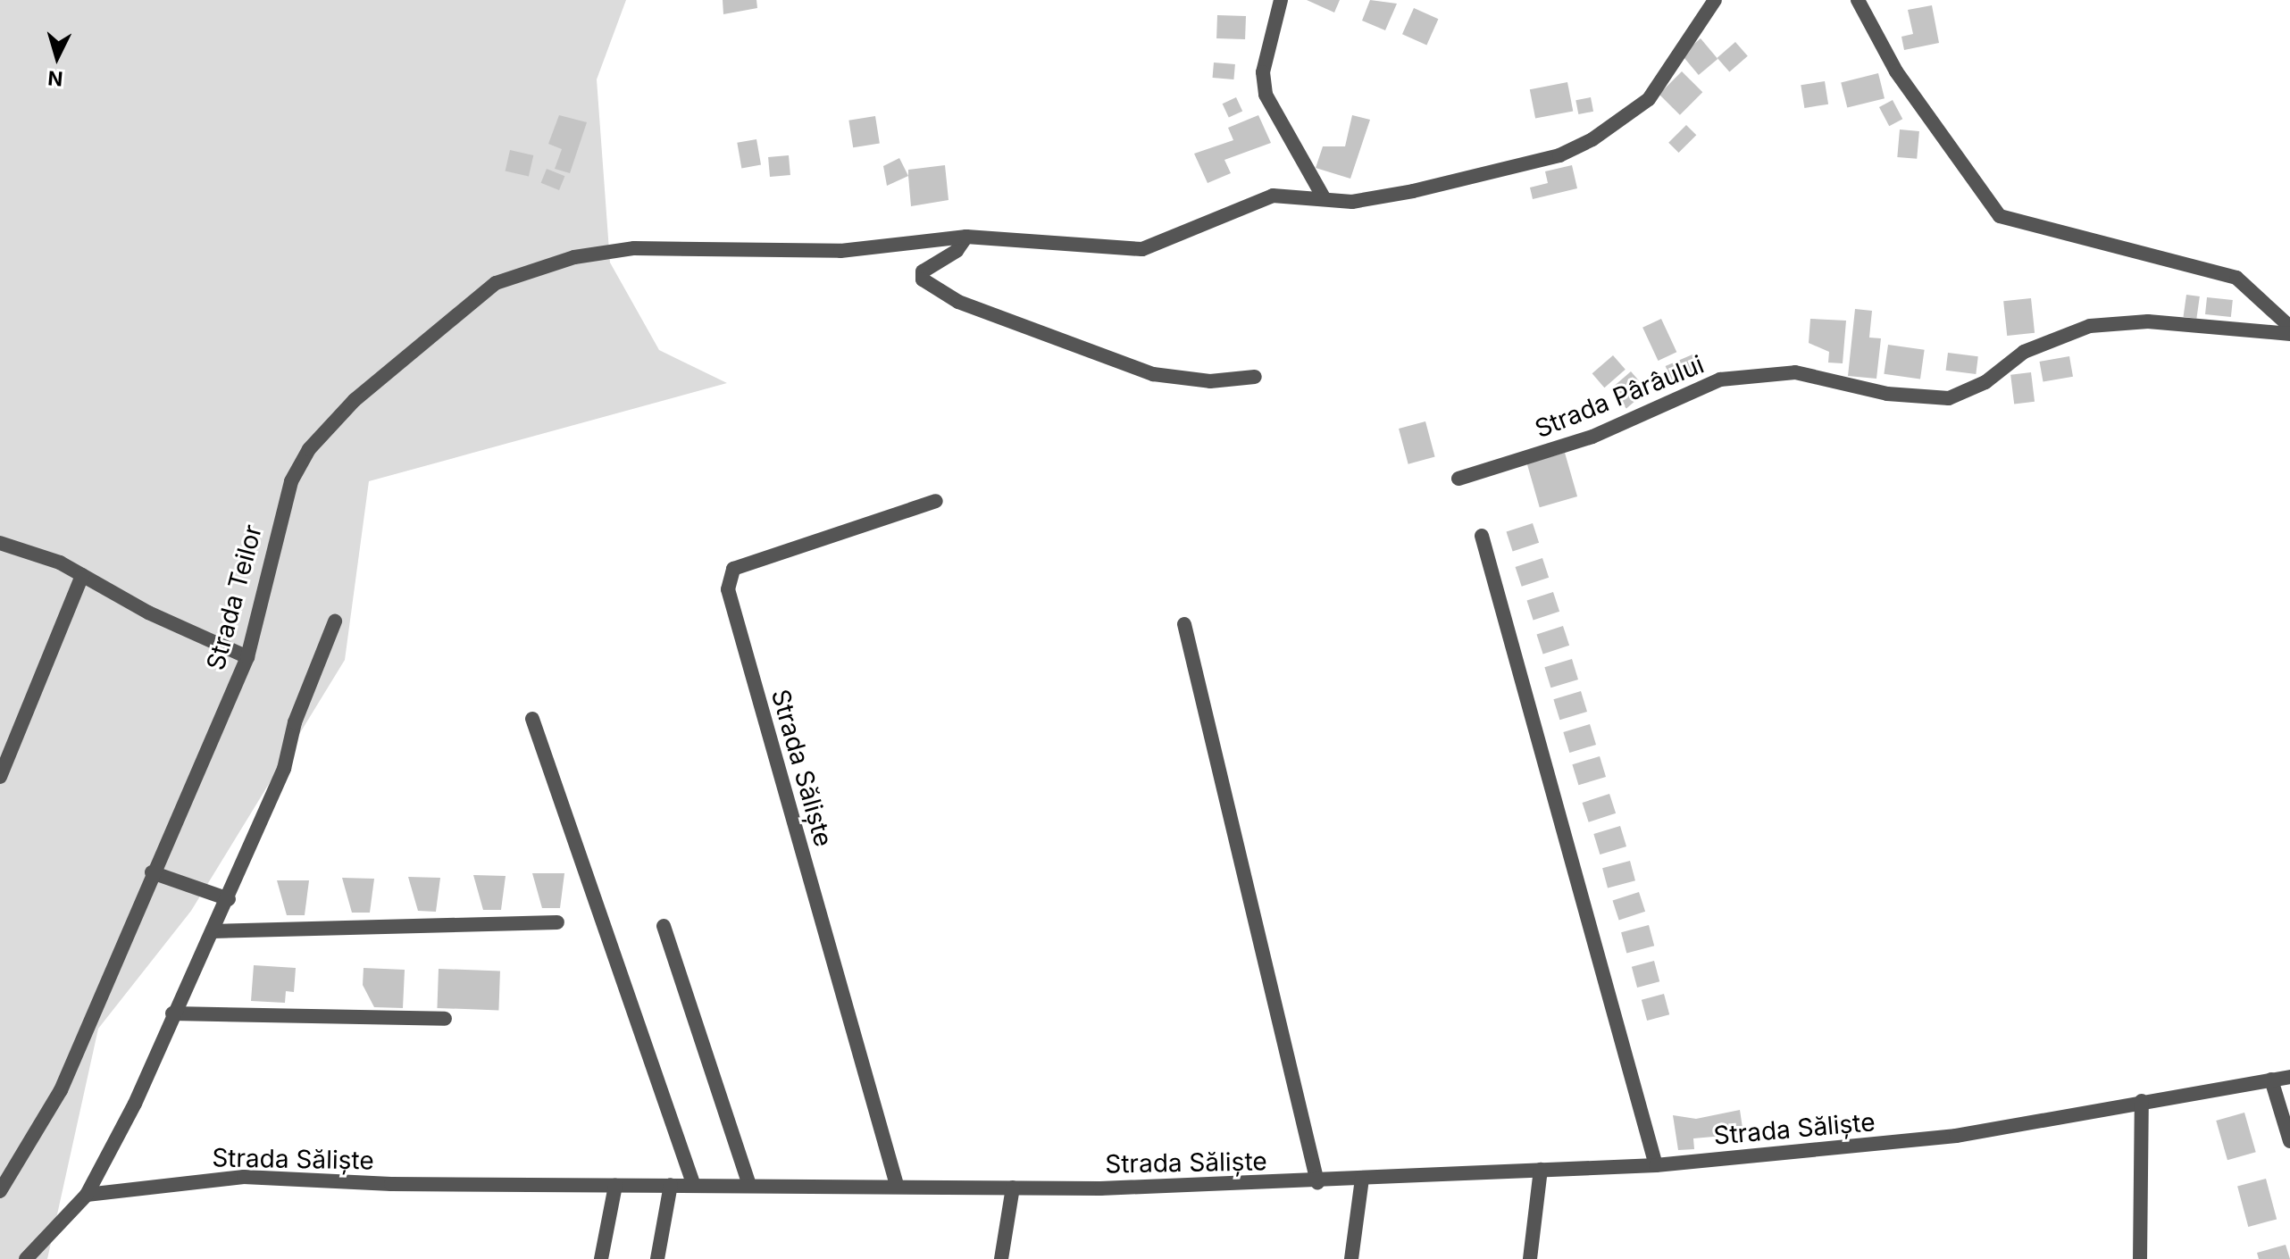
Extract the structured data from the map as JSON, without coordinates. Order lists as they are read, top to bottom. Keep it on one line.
{"streets":{"street":["Strada Pârâului","Strada Teilor","Strada Săliște"]},"north":"bottom"}
